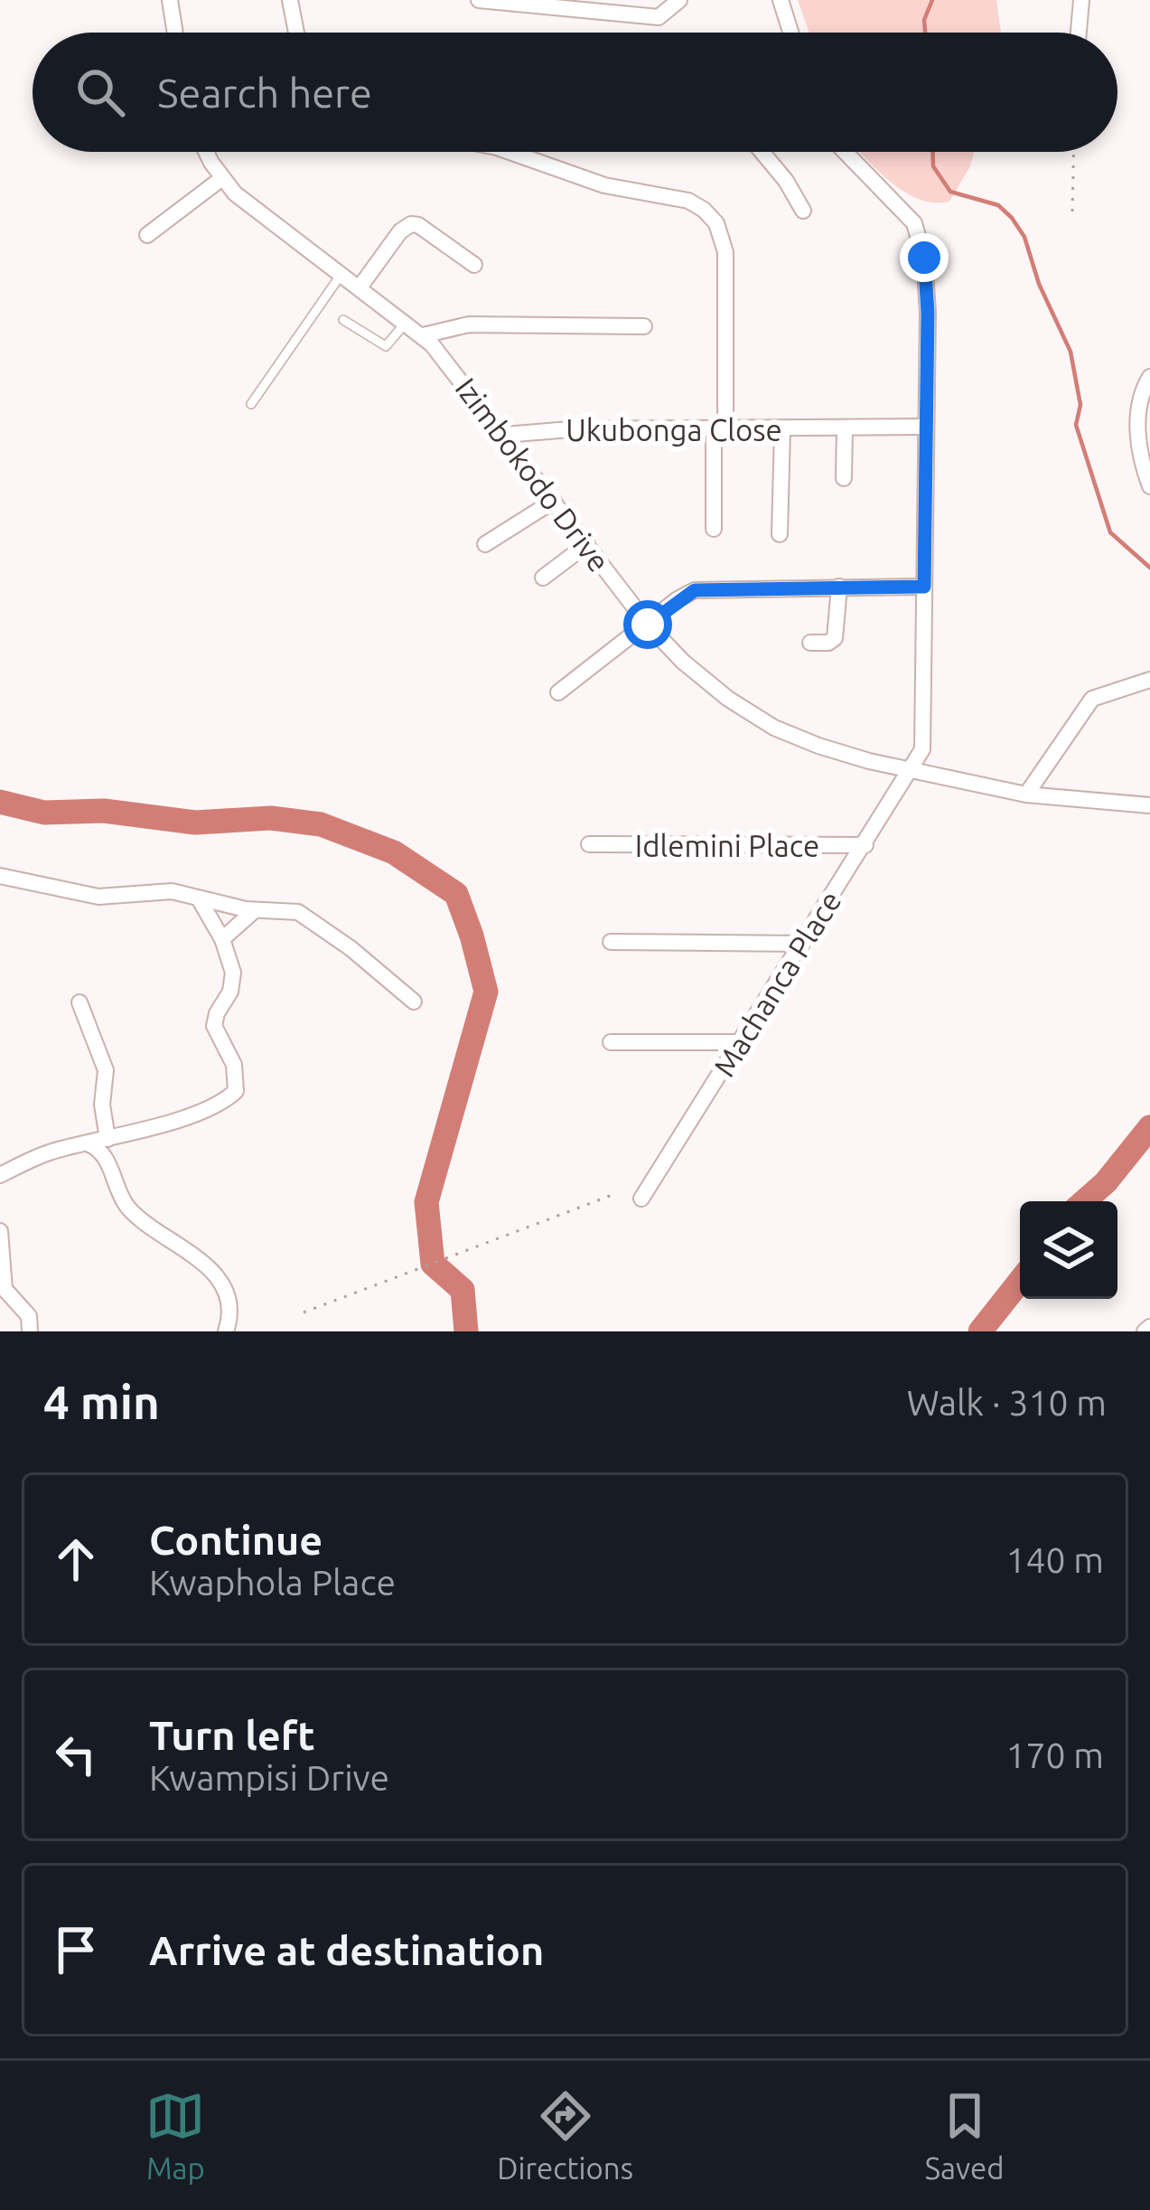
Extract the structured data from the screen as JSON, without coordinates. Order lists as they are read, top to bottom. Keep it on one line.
{"streets":{"street":["Ukubonga Close","Izimbokodo Drive","Idlemini Place","Machanca Place"]},"crossings":[["Ukubonga Close","Izimbokodo Drive"],["Ukubonga Close","Machanca Place"],["Izimbokodo Drive","Machanca Place"],["Idlemini Place","Machanca Place"]],"page":{"search":"Search here","heading":["4 min","Walk · 310 m"],"list":[["Continue","Kwaphola Place","140 m"],["Turn left","Kwampisi Drive","170 m"],"Arrive at destination"],"nav":["Map","Directions","Saved"]}}
